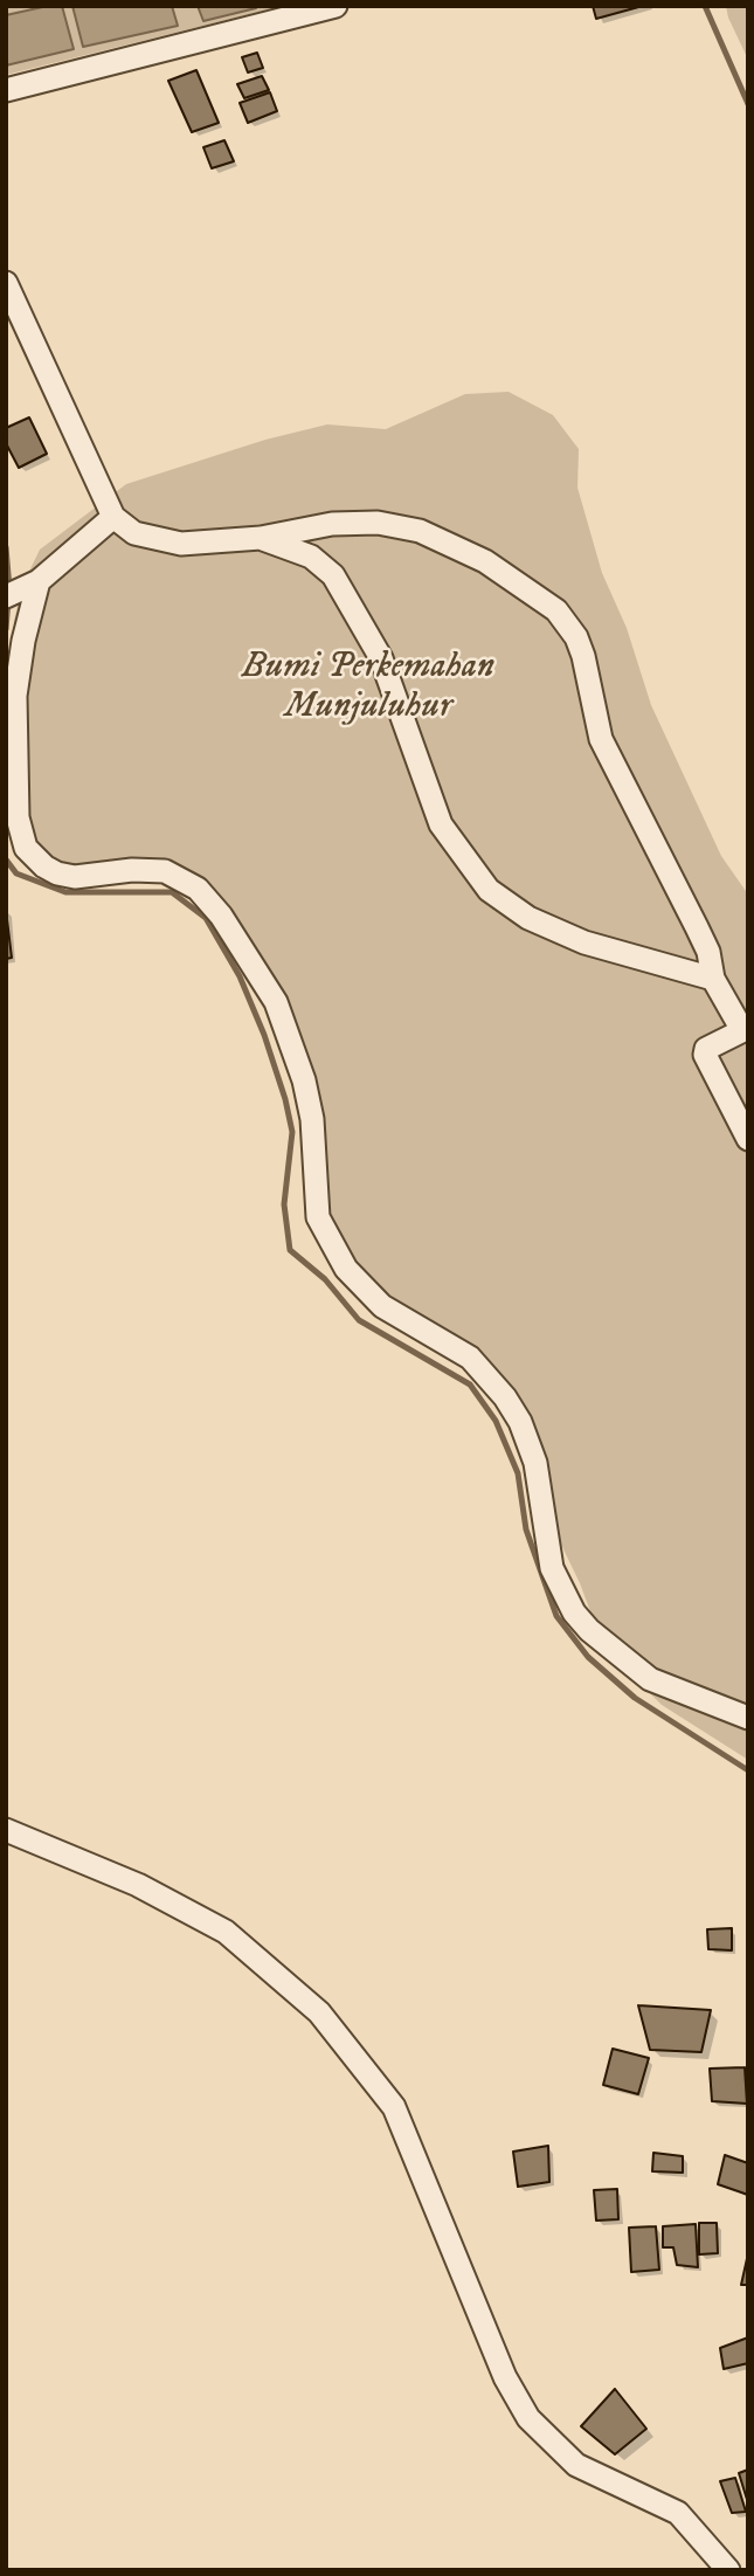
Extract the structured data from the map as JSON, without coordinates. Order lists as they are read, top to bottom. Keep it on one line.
{"parks":["Bumi Perkemahan Munjuluhur"]}
